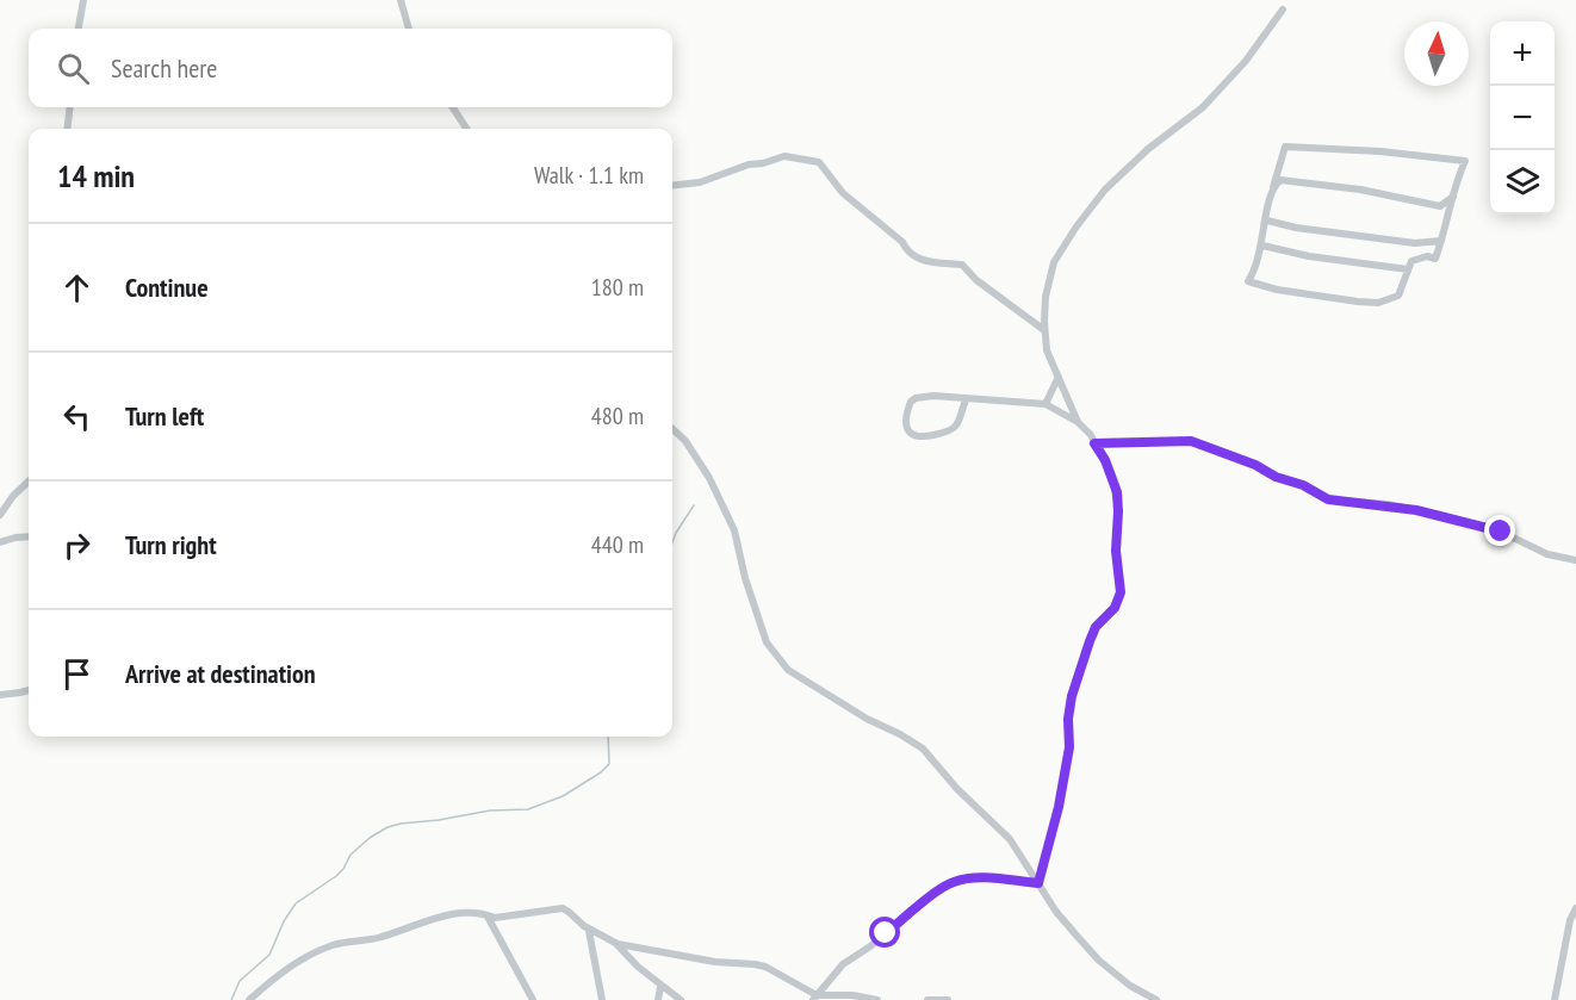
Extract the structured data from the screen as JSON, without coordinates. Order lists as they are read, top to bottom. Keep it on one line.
{"north":"top","page":{"map_buttons":["+","−"],"search":"Search here","heading":["14 min","Walk · 1.1 km"],"list":[["Continue","180 m"],["Turn left","480 m"],["Turn right","440 m"],"Arrive at destination"]}}
